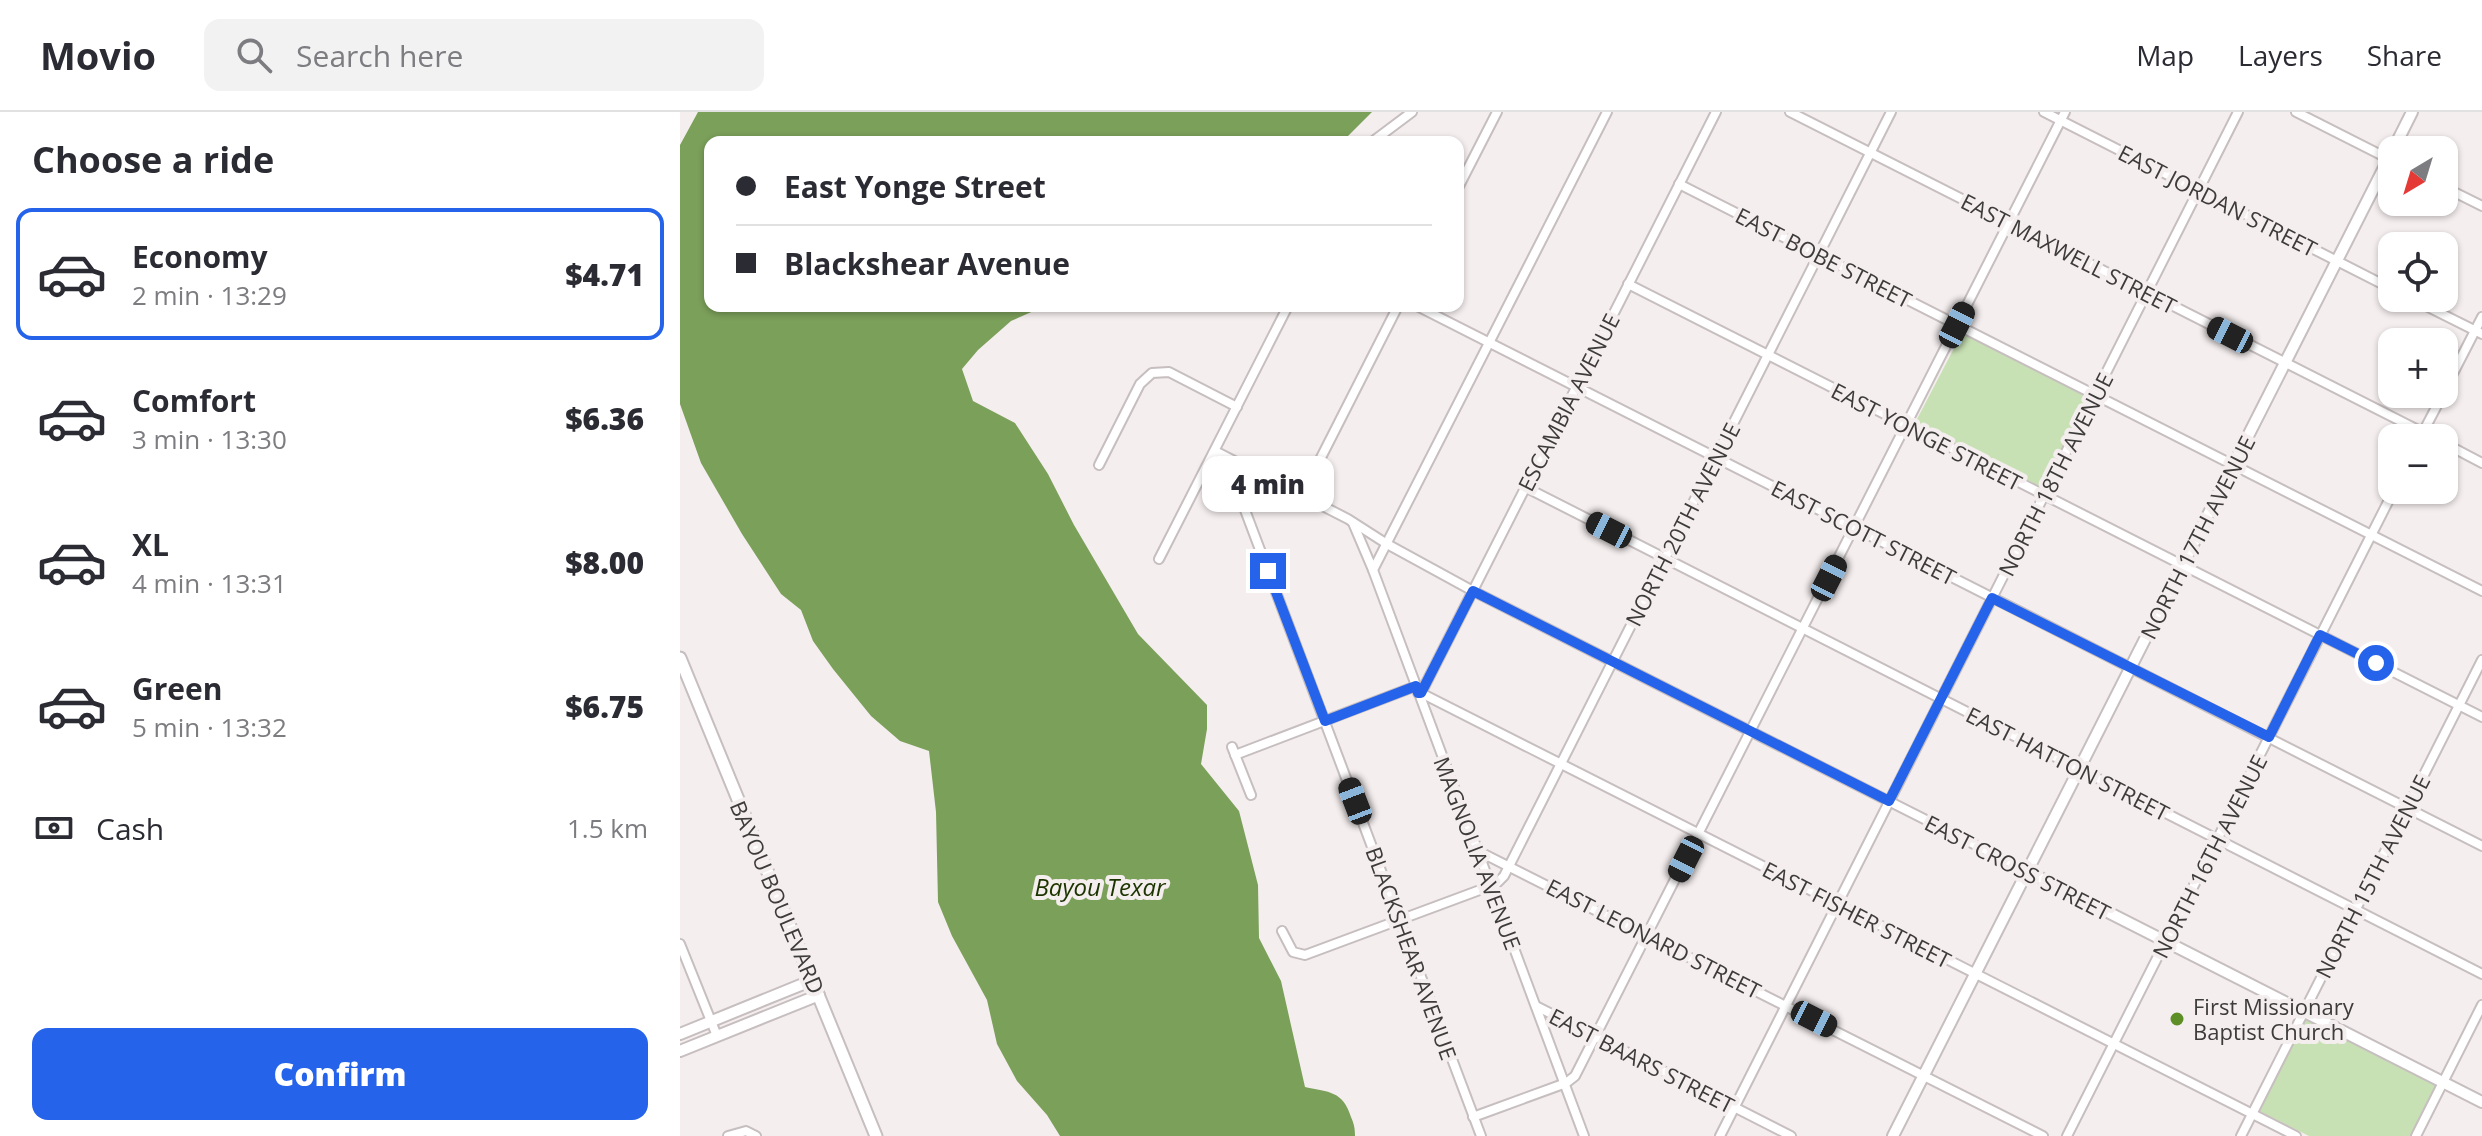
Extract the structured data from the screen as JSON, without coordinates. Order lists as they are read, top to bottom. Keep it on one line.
{"streets":{"main road":["BAYOU BOULEVARD"],"street":["EAST JORDAN STREET","EAST MAXWELL STREET","EAST BOBE STREET","ESCAMBIA AVENUE","EAST YONGE STREET","NORTH 18TH AVENUE","NORTH 20TH AVENUE","EAST SCOTT STREET","NORTH 17TH AVENUE","EAST HATTON STREET","MAGNOLIA AVENUE","NORTH 16TH AVENUE","EAST CROSS STREET","NORTH 15TH AVENUE","EAST FISHER STREET","EAST LEONARD STREET","BLACKSHEAR AVENUE","EAST BAARS STREET"]},"crossings":[["EAST JORDAN STREET","NORTH 18TH AVENUE"],["EAST JORDAN STREET","NORTH 17TH AVENUE"],["EAST MAXWELL STREET","NORTH 18TH AVENUE"],["EAST MAXWELL STREET","NORTH 20TH AVENUE"],["EAST MAXWELL STREET","NORTH 17TH AVENUE"],["EAST BOBE STREET","ESCAMBIA AVENUE"],["EAST BOBE STREET","NORTH 18TH AVENUE"],["EAST BOBE STREET","NORTH 20TH AVENUE"],["EAST BOBE STREET","NORTH 17TH AVENUE"],["EAST BOBE STREET","NORTH 16TH AVENUE"],["ESCAMBIA AVENUE","EAST YONGE STREET"],["ESCAMBIA AVENUE","EAST SCOTT STREET"],["ESCAMBIA AVENUE","EAST HATTON STREET"],["ESCAMBIA AVENUE","MAGNOLIA AVENUE"],["ESCAMBIA AVENUE","EAST CROSS STREET"],["ESCAMBIA AVENUE","EAST FISHER STREET"],["EAST YONGE STREET","NORTH 18TH AVENUE"],["EAST YONGE STREET","NORTH 20TH AVENUE"],["EAST YONGE STREET","NORTH 17TH AVENUE"],["EAST YONGE STREET","NORTH 16TH AVENUE"],["EAST YONGE STREET","NORTH 15TH AVENUE"],["NORTH 18TH AVENUE","EAST SCOTT STREET"],["NORTH 18TH AVENUE","EAST HATTON STREET"],["NORTH 18TH AVENUE","EAST CROSS STREET"],["NORTH 18TH AVENUE","EAST FISHER STREET"],["NORTH 18TH AVENUE","EAST LEONARD STREET"],["NORTH 18TH AVENUE","EAST BAARS STREET"],["NORTH 20TH AVENUE","EAST SCOTT STREET"],["NORTH 20TH AVENUE","EAST HATTON STREET"],["NORTH 20TH AVENUE","MAGNOLIA AVENUE"],["NORTH 20TH AVENUE","EAST CROSS STREET"],["NORTH 20TH AVENUE","EAST FISHER STREET"],["NORTH 20TH AVENUE","EAST LEONARD STREET"],["NORTH 20TH AVENUE","BLACKSHEAR AVENUE"],["EAST SCOTT STREET","NORTH 17TH AVENUE"],["EAST SCOTT STREET","NORTH 16TH AVENUE"],["EAST SCOTT STREET","NORTH 15TH AVENUE"],["NORTH 17TH AVENUE","EAST HATTON STREET"],["NORTH 17TH AVENUE","EAST CROSS STREET"],["NORTH 17TH AVENUE","EAST FISHER STREET"],["NORTH 17TH AVENUE","EAST LEONARD STREET"],["EAST HATTON STREET","NORTH 16TH AVENUE"],["EAST HATTON STREET","NORTH 15TH AVENUE"],["MAGNOLIA AVENUE","EAST CROSS STREET"],["MAGNOLIA AVENUE","EAST FISHER STREET"],["MAGNOLIA AVENUE","EAST LEONARD STREET"],["MAGNOLIA AVENUE","EAST BAARS STREET"],["NORTH 16TH AVENUE","EAST CROSS STREET"],["NORTH 16TH AVENUE","EAST FISHER STREET"],["EAST CROSS STREET","NORTH 15TH AVENUE"],["EAST CROSS STREET","BLACKSHEAR AVENUE"],["NORTH 15TH AVENUE","EAST FISHER STREET"]],"water":["Bayou Texar"],"places":["First Missionary Baptist Church"],"north":"bottom left","page":{"header":"Movio","search":"Search here","nav":["Map","Layers","Share"],"heading":"Choose a ride","map_buttons":["+","−"],"banner":["East Yonge Street","Blackshear Avenue"],"list":[{"name":"Economy","note":"2 min · 13:29","value":"$4.71"},{"name":"Comfort","note":"3 min · 13:30","value":"$6.36"},{"name":"XL","note":"4 min · 13:31","value":"$8.00"},{"name":"Green","note":"5 min · 13:32","value":"$6.75"}],"bubble":"4 min","pay":["Cash","1.5 km"],"buttons":"Confirm"}}
